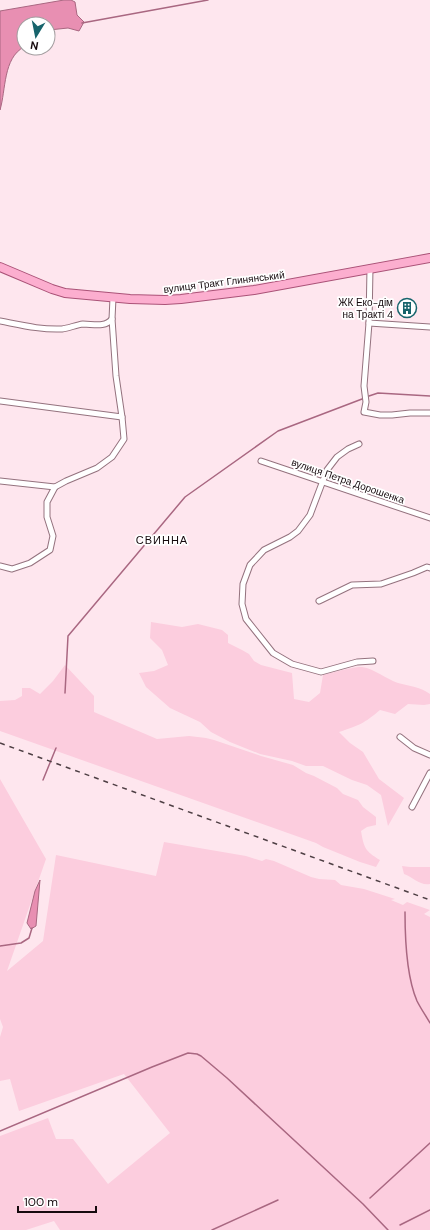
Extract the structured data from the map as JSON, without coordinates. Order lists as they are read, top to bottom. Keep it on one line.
{"streets":{"main road":["вулиця Тракт Глинянський"],"street":["вулиця Петра Дорошенка"]},"districts":["СВИННА"],"places":{"building":["ЖК Еко-дім на Тракті 4"]},"scale_bar":"100 m","north":"bottom"}
